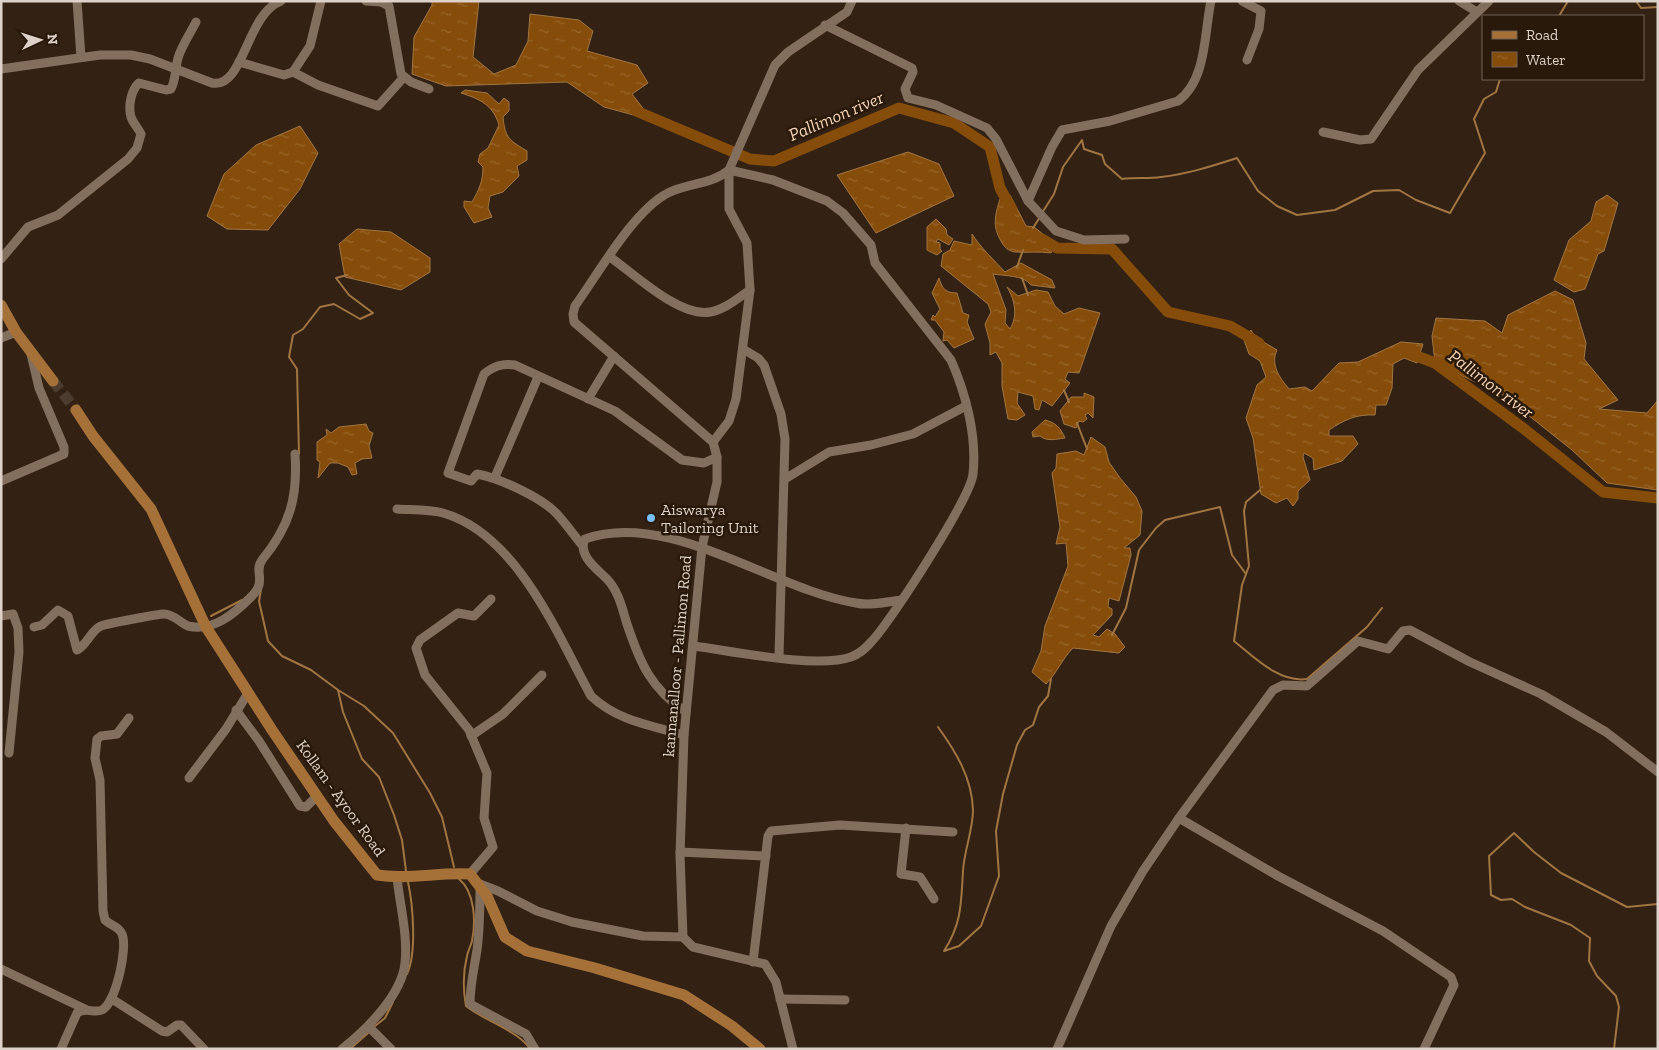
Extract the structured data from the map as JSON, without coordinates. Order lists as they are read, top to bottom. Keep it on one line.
{"streets":{"main road":["Kollam - Ayoor Road"],"street":["kannanalloor - Pallimon Road"]},"water":["Pallimon river"],"places":["Aiswarya Tailoring Unit"],"legend":["Road","Water"],"north":"right"}
